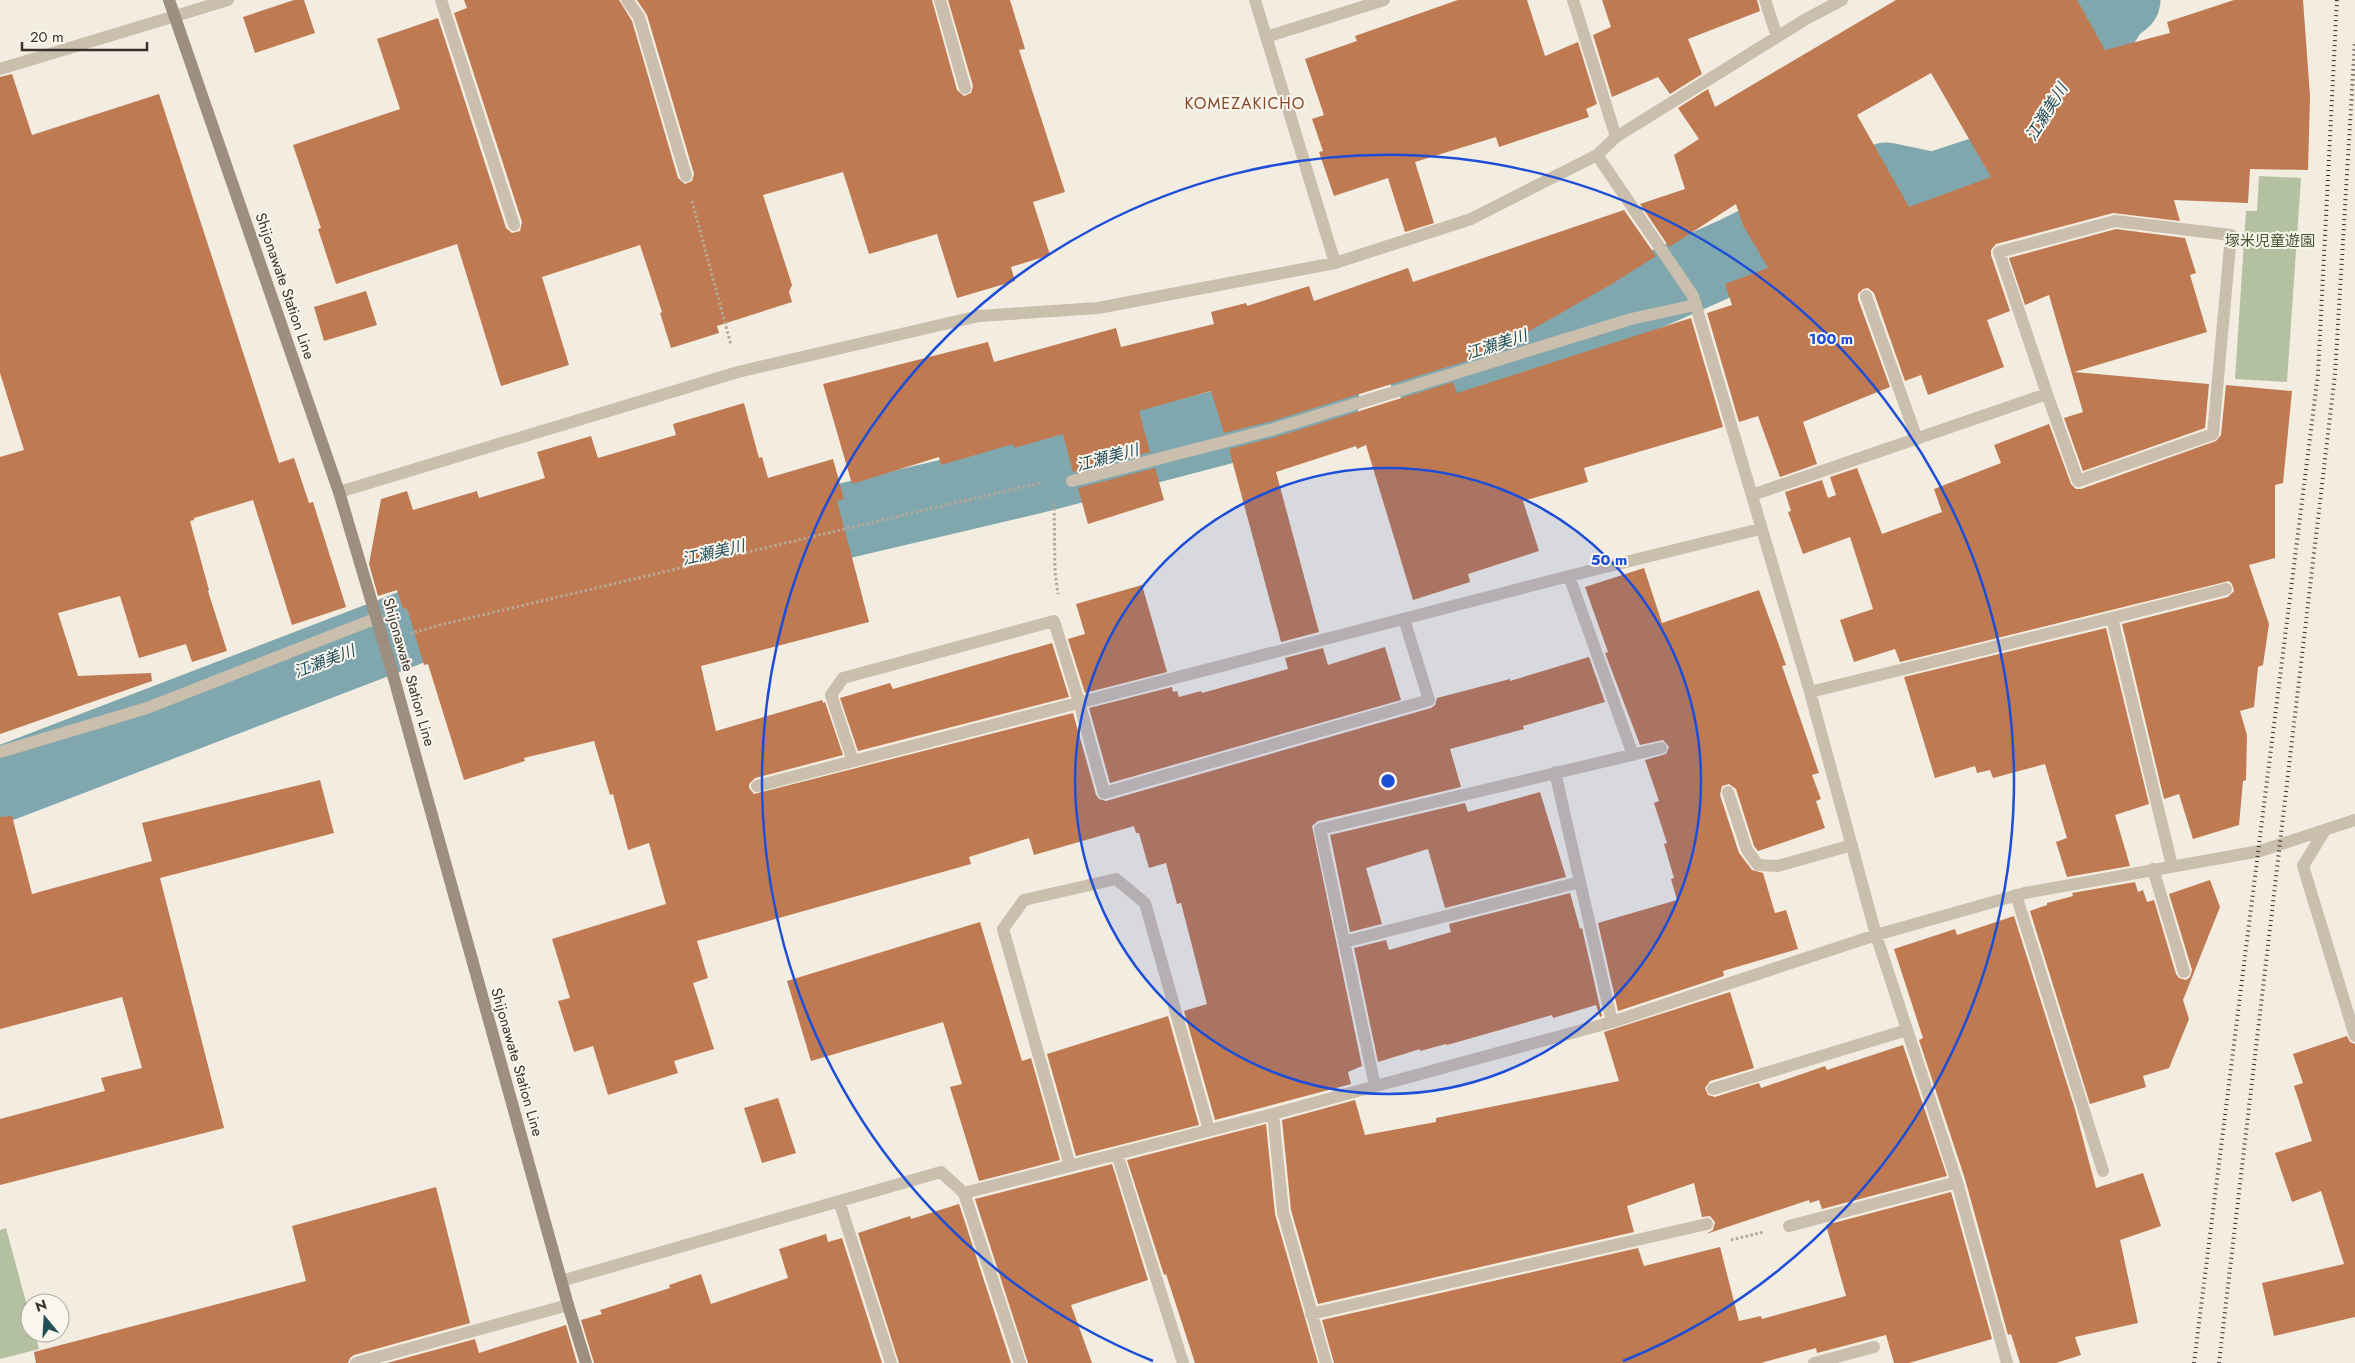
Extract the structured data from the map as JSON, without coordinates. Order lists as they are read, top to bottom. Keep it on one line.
{"streets":{"main road":["Shijonawate Station Line"]},"districts":["KOMEZAKICHO"],"water":["江瀬美川"],"parks":["塚米児童遊園"],"scale_bar":"20 m","north":"top","rings":["100 m","50 m"]}
